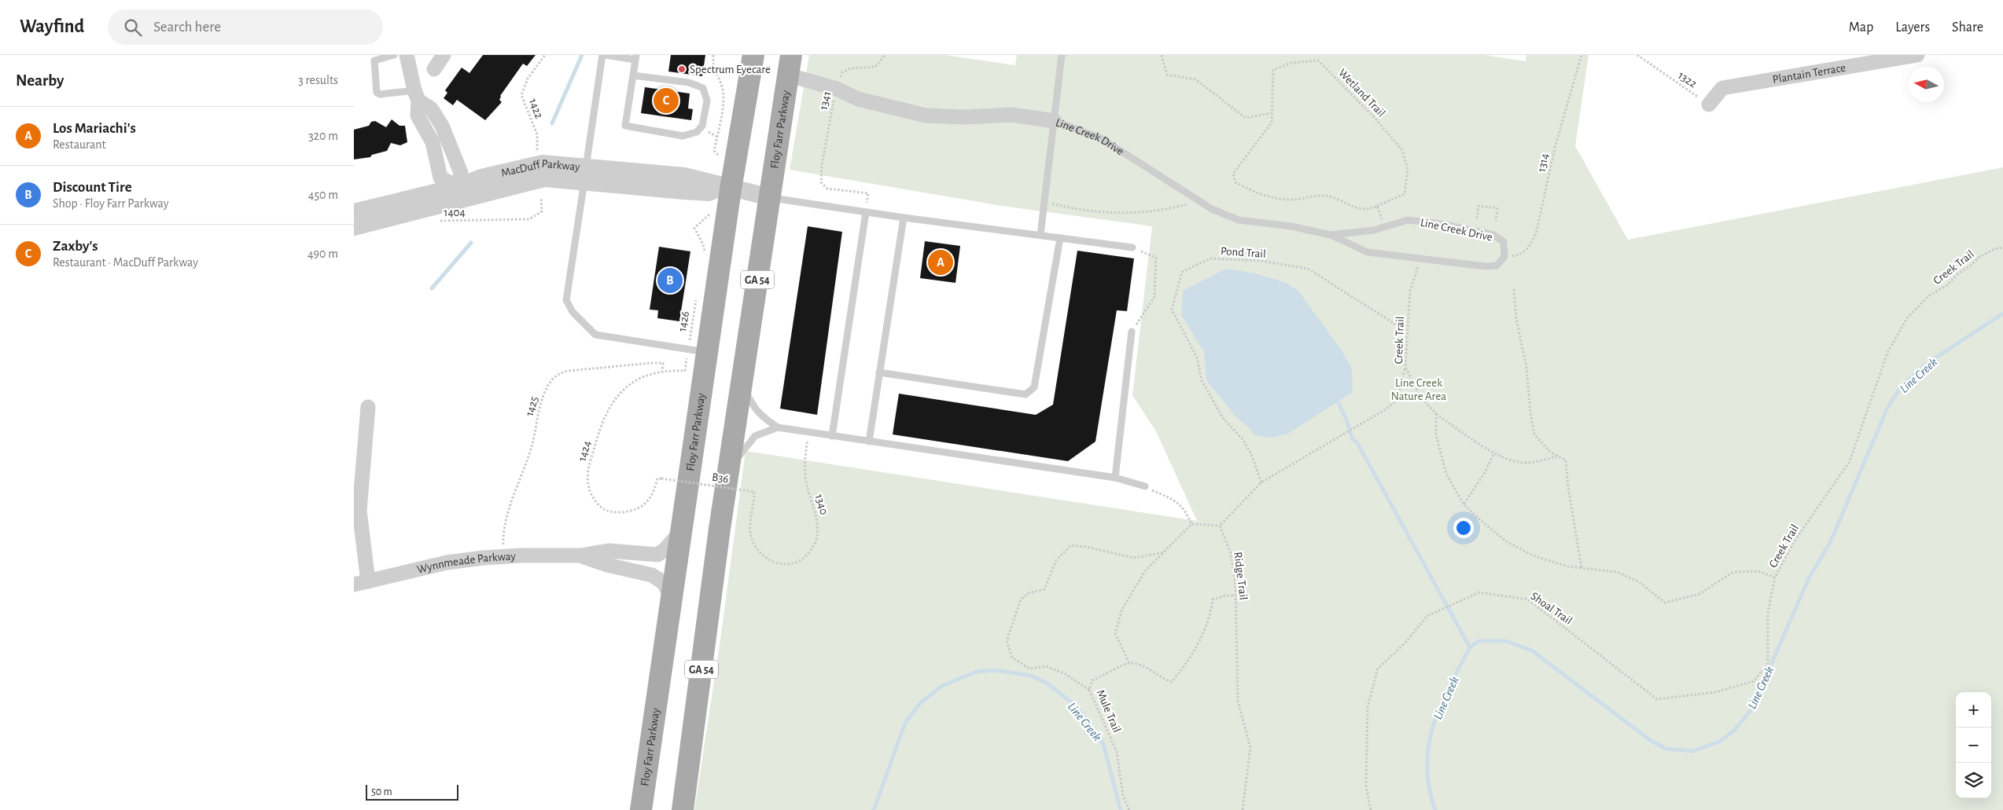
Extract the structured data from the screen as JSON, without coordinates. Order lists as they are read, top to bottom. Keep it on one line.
{"streets":{"main road":["Floy Farr Parkway","GA 54"],"street":["Plantain Terrace","Line Creek Drive","MacDuff Parkway","Wynnmeade Parkway"],"path":["1322","Wetland Trail","1341","1422","1314","1404","Pond Trail","Creek Trail","1426","1425","1424","B36","1340","Ridge Trail","Shoal Trail","Mule Trail"]},"crossings":[["Plantain Terrace","1322"],["1341","Line Creek Drive"],["Floy Farr Parkway","Line Creek Drive"],["Floy Farr Parkway","MacDuff Parkway"],["Floy Farr Parkway","1426"],["Floy Farr Parkway","Wynnmeade Parkway"],["Line Creek Drive","1314"],["Line Creek Drive","Creek Trail"],["Pond Trail","Creek Trail"],["Creek Trail","Shoal Trail"],["1426","1424"],["1425","1424"],["1425","Wynnmeade Parkway"],["1424","B36"],["B36","1340"]],"water":["Line Creek"],"parks":["Line Creek Nature Area"],"places":["Spectrum Eyecare"],"scale_bar":"50 m","north":"left","page":{"header":"Wayfind","search":"Search here","nav":["Map","Layers","Share"],"heading":["Nearby","3 results"],"pins":["C","A","B"],"list":[{"mark":"A","name":"Los Mariachi's","note":"Restaurant","value":"320 m"},{"mark":"B","name":"Discount Tire","note":"Shop · Floy Farr Parkway","value":"450 m"},{"mark":"C","name":"Zaxby's","note":"Restaurant · MacDuff Parkway","value":"490 m"}],"map_buttons":["+","−"],"scale":"50 m"}}
